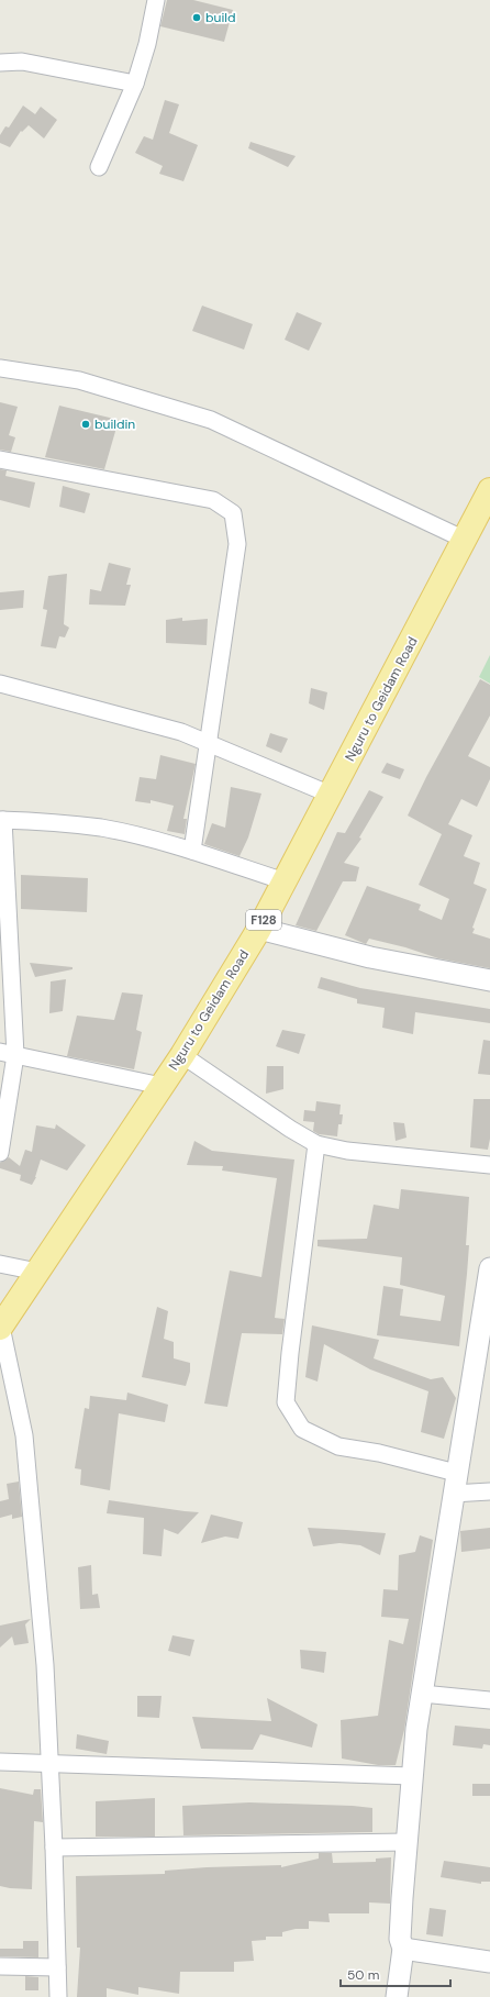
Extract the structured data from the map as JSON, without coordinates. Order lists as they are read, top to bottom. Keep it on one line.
{"streets":{"main road":["Nguru to Geidam Road","F128"]},"places":["build","buildin"],"scale_bar":"50 m"}
